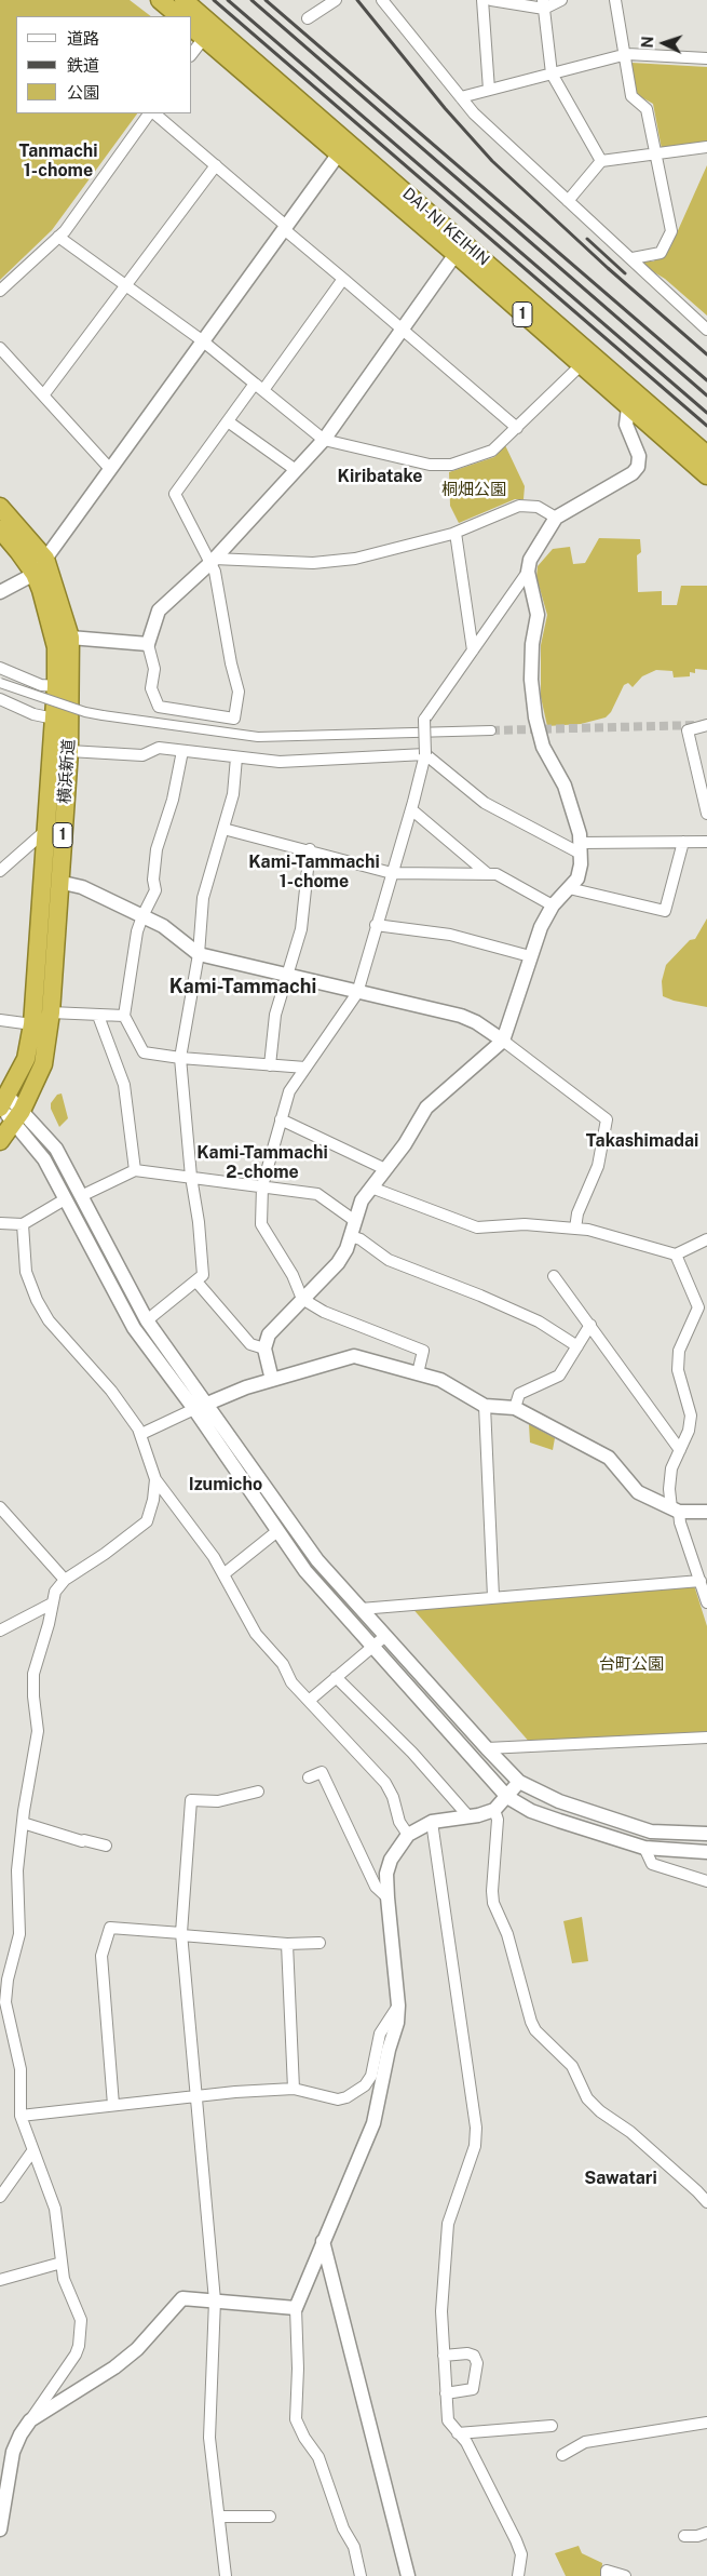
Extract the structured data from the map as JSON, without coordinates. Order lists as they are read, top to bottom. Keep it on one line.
{"streets":{"highway":["DAI-NI KEIHIN","1","横浜新道"]},"districts":["Tanmachi 1-chome","Kiribatake","Kami-Tammachi 1-chome","Kami-Tammachi","Takashimadai","Kami-Tammachi 2-chome","Izumicho","Sawatari"],"parks":["桐畑公園","台町公園"],"legend":["道路","鉄道","公園"],"north":"left"}
